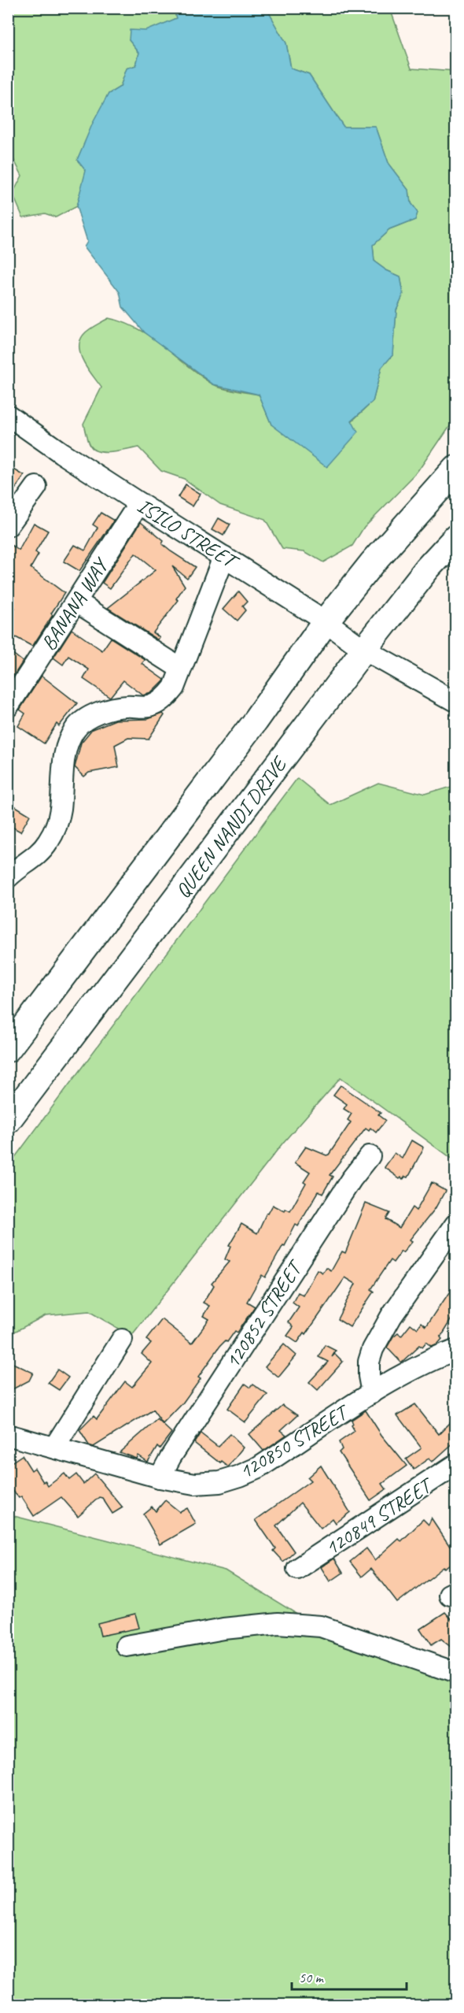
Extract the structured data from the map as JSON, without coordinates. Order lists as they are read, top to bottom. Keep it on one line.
{"streets":{"main road":["QUEEN NANDI DRIVE"],"street":["ISILO STREET","BANANA WAY","120852 STREET","120850 STREET","120849 STREET"]},"crossings":[["ISILO STREET","BANANA WAY"],["ISILO STREET","QUEEN NANDI DRIVE"],["120852 STREET","120850 STREET"]],"scale_bar":"50 m"}
